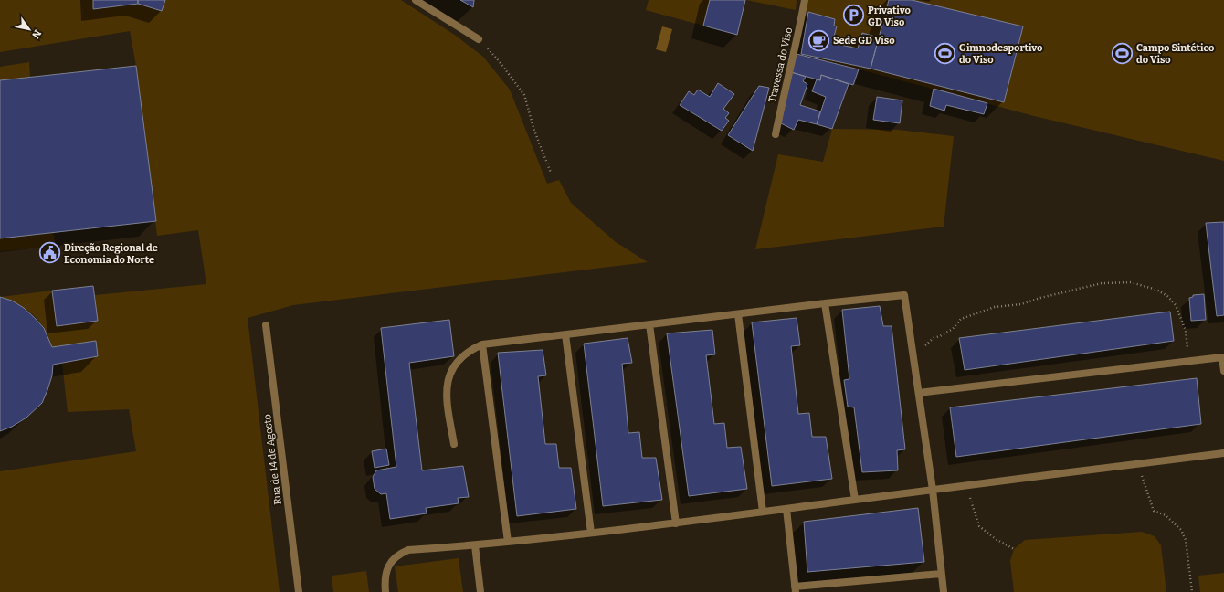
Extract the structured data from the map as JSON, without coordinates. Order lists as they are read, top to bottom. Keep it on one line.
{"streets":{"street":["Travessa do Viso","Rua de 14 de Agosto"]},"places":{"parking":["Privativo GD Viso"],"cafe":["Sede GD Viso"],"sports":["Gimnodesportivo do Viso","Campo Sintético do Viso"],"public building":["Direção Regional de Economia do Norte"]},"north":"bottom right"}
